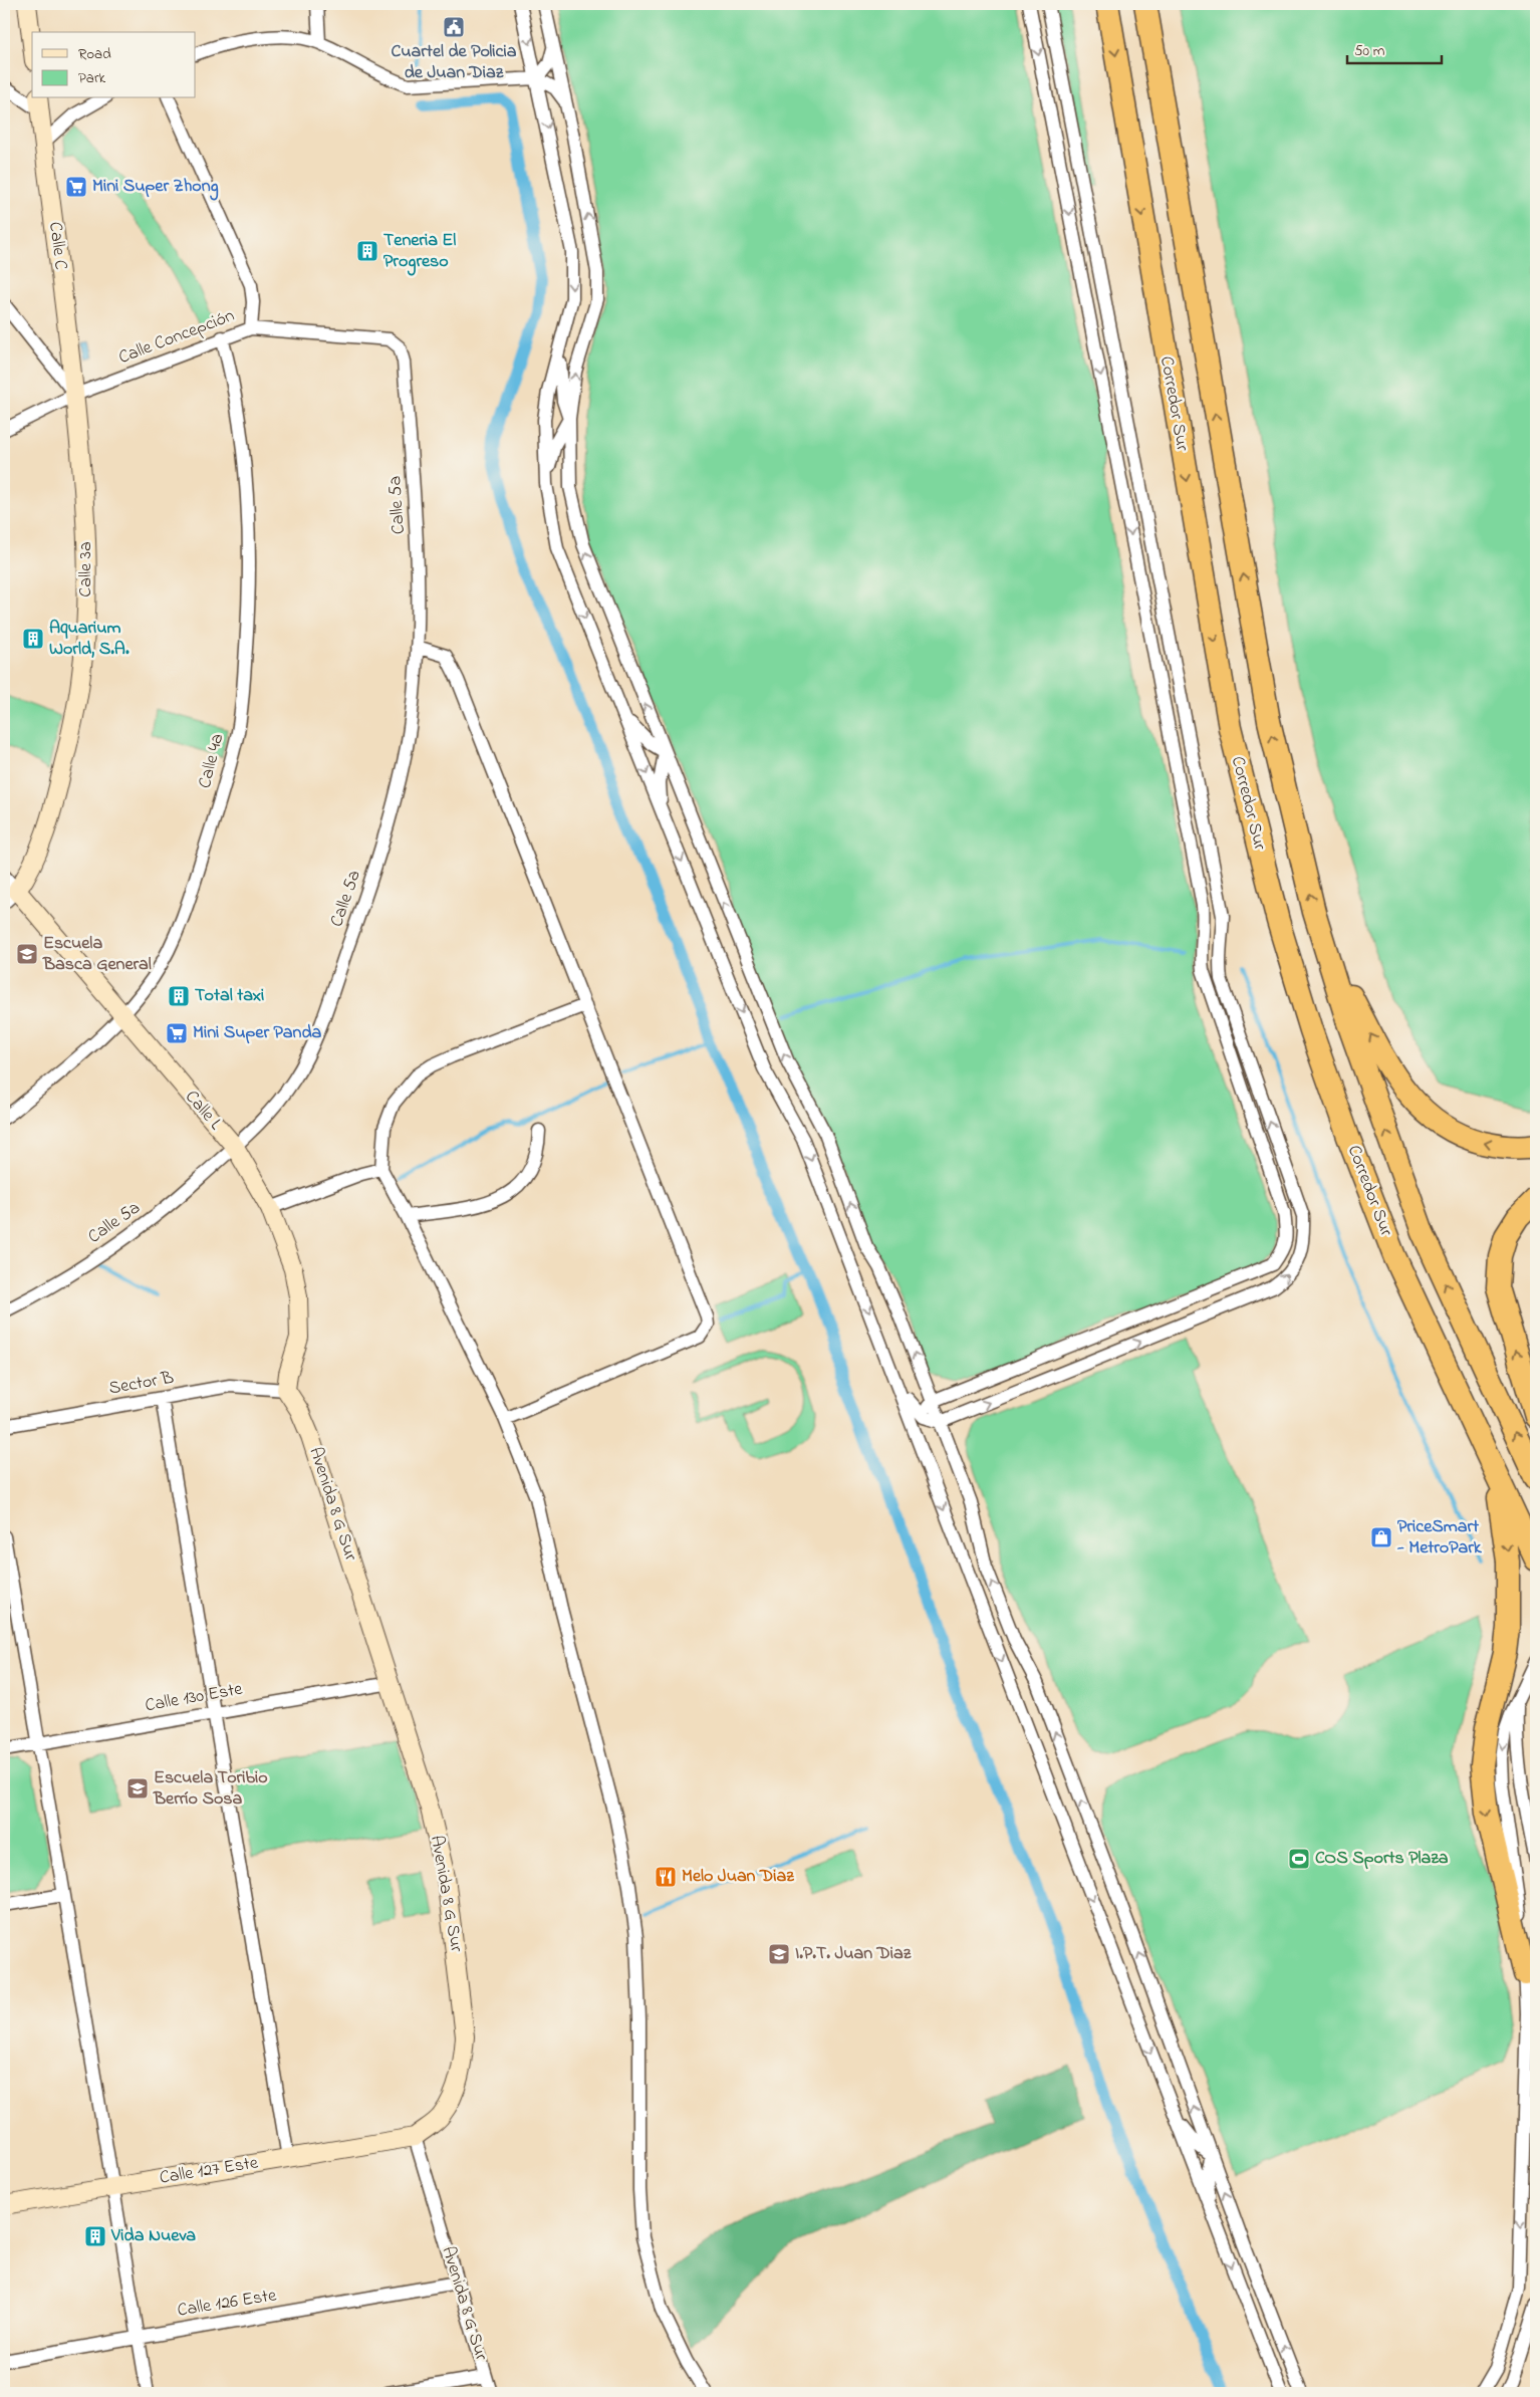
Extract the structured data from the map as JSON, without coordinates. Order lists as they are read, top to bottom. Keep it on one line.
{"streets":{"highway":["Corredor Sur"],"street":["Calle C","Calle Concepción","Calle 5a","Calle 3a","Calle 4a","Calle L","Sector B","Avenida 8 G Sur","Calle 130 Este","Calle 127 Este","Calle 126 Este"]},"crossings":[["Calle C","Calle Concepción"],["Calle C","Calle 3a"],["Calle Concepción","Calle 5a"],["Calle Concepción","Calle 3a"],["Calle Concepción","Calle 4a"],["Calle 5a","Calle L"],["Calle 3a","Calle L"],["Calle 4a","Calle L"],["Calle L","Sector B"],["Calle L","Avenida 8 G Sur"],["Sector B","Avenida 8 G Sur"],["Avenida 8 G Sur","Calle 130 Este"],["Avenida 8 G Sur","Calle 127 Este"],["Avenida 8 G Sur","Calle 126 Este"]],"places":{"public building":["Cuartel de Policia de Juan Diaz"],"supermarket":["Mini Super Zhong","Mini Super Panda"],"building":["Teneria El Progreso","Aquarium World, S.A.","Total taxi","Vida Nueva"],"school or university":["Escuela Basca General","Escuela Toribio Berrío Sosa","I.P.T. Juan Diaz"],"shop":["PriceSmart - MetroPark"],"sports":["COS Sports Plaza"],"restaurant":["Melo Juan Diaz"]},"legend":["Road","Park"],"scale_bar":"50 m"}
